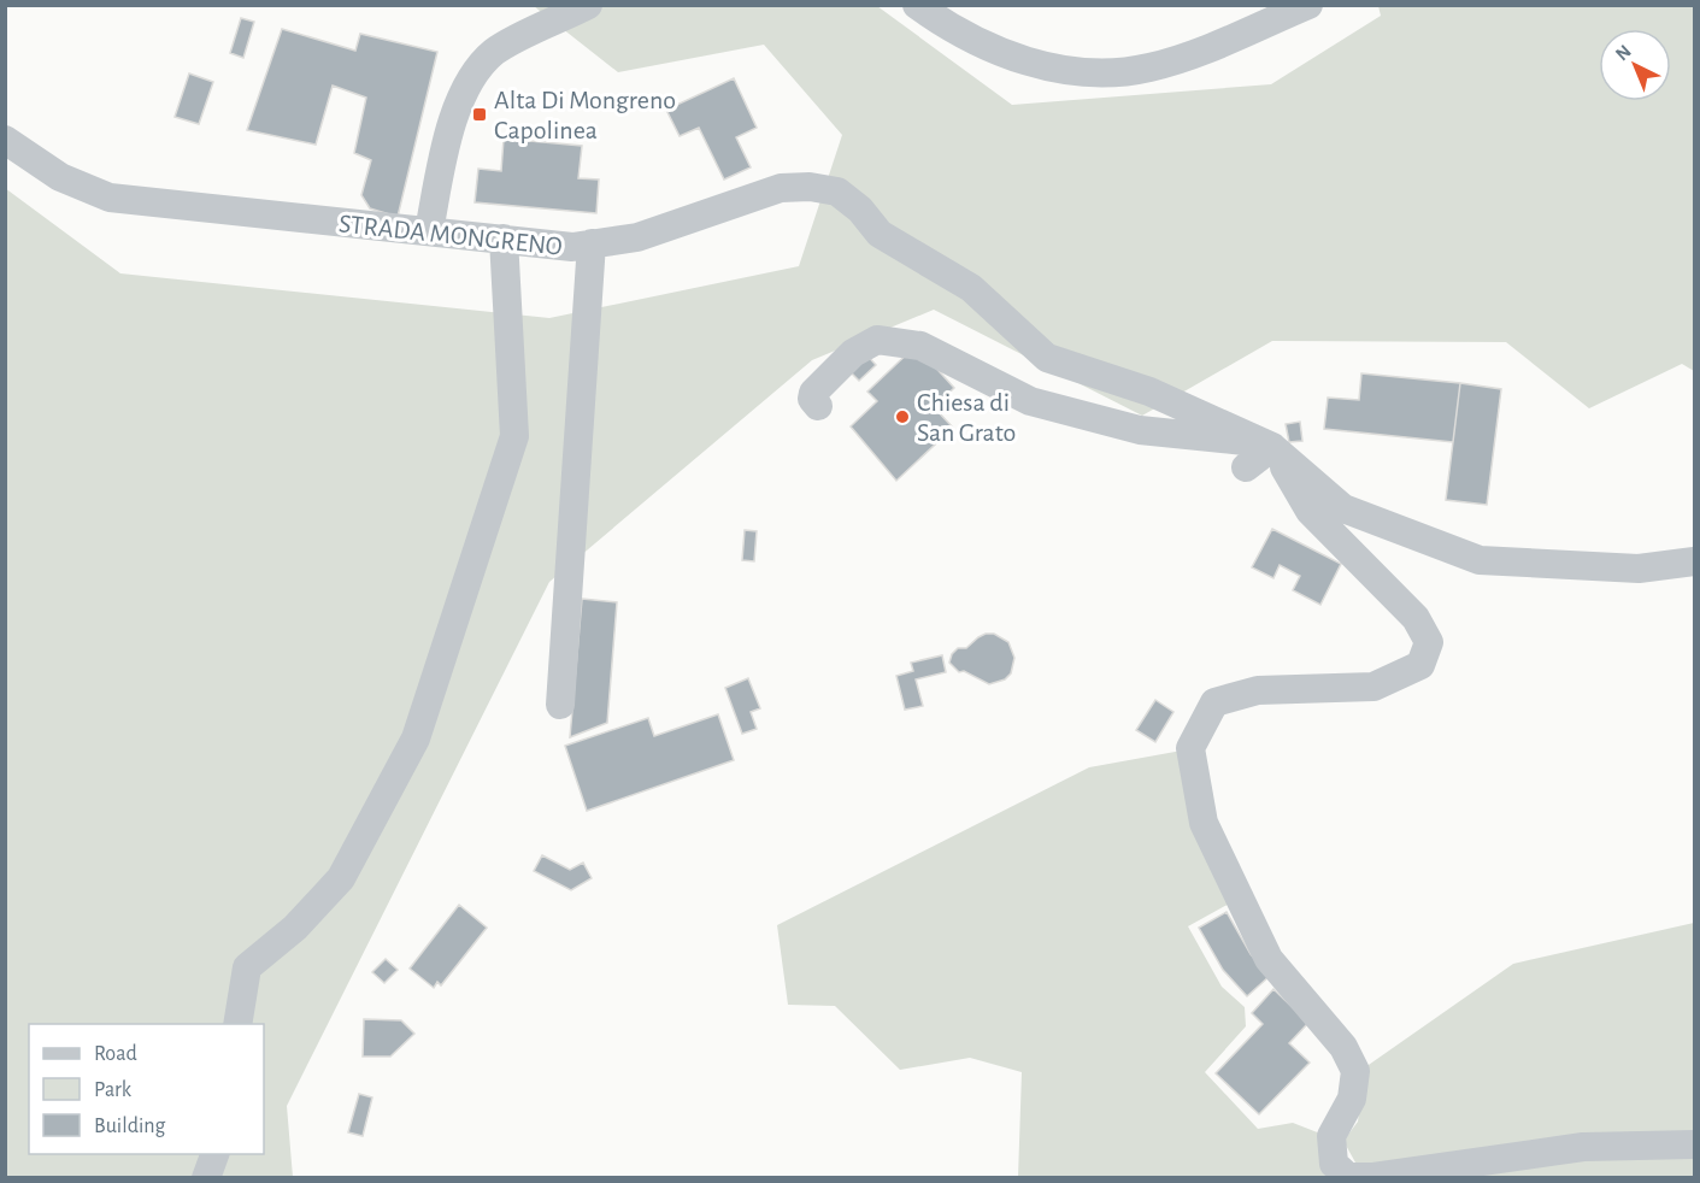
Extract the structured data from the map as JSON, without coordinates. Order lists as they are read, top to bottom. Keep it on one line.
{"streets":{"street":["STRADA MONGRENO"]},"places":{"transit":["Alta Di Mongreno Capolinea"],"other":["Chiesa di San Grato"]},"legend":["Road","Park","Building"],"north":"top left"}
